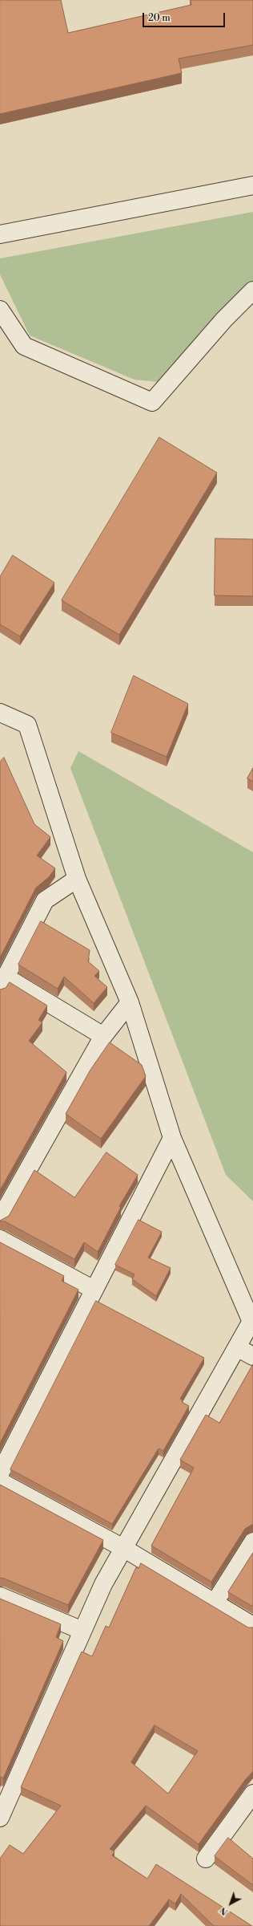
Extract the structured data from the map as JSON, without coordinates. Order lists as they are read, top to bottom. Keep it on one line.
{"scale_bar":"20 m","north":"bottom left"}
